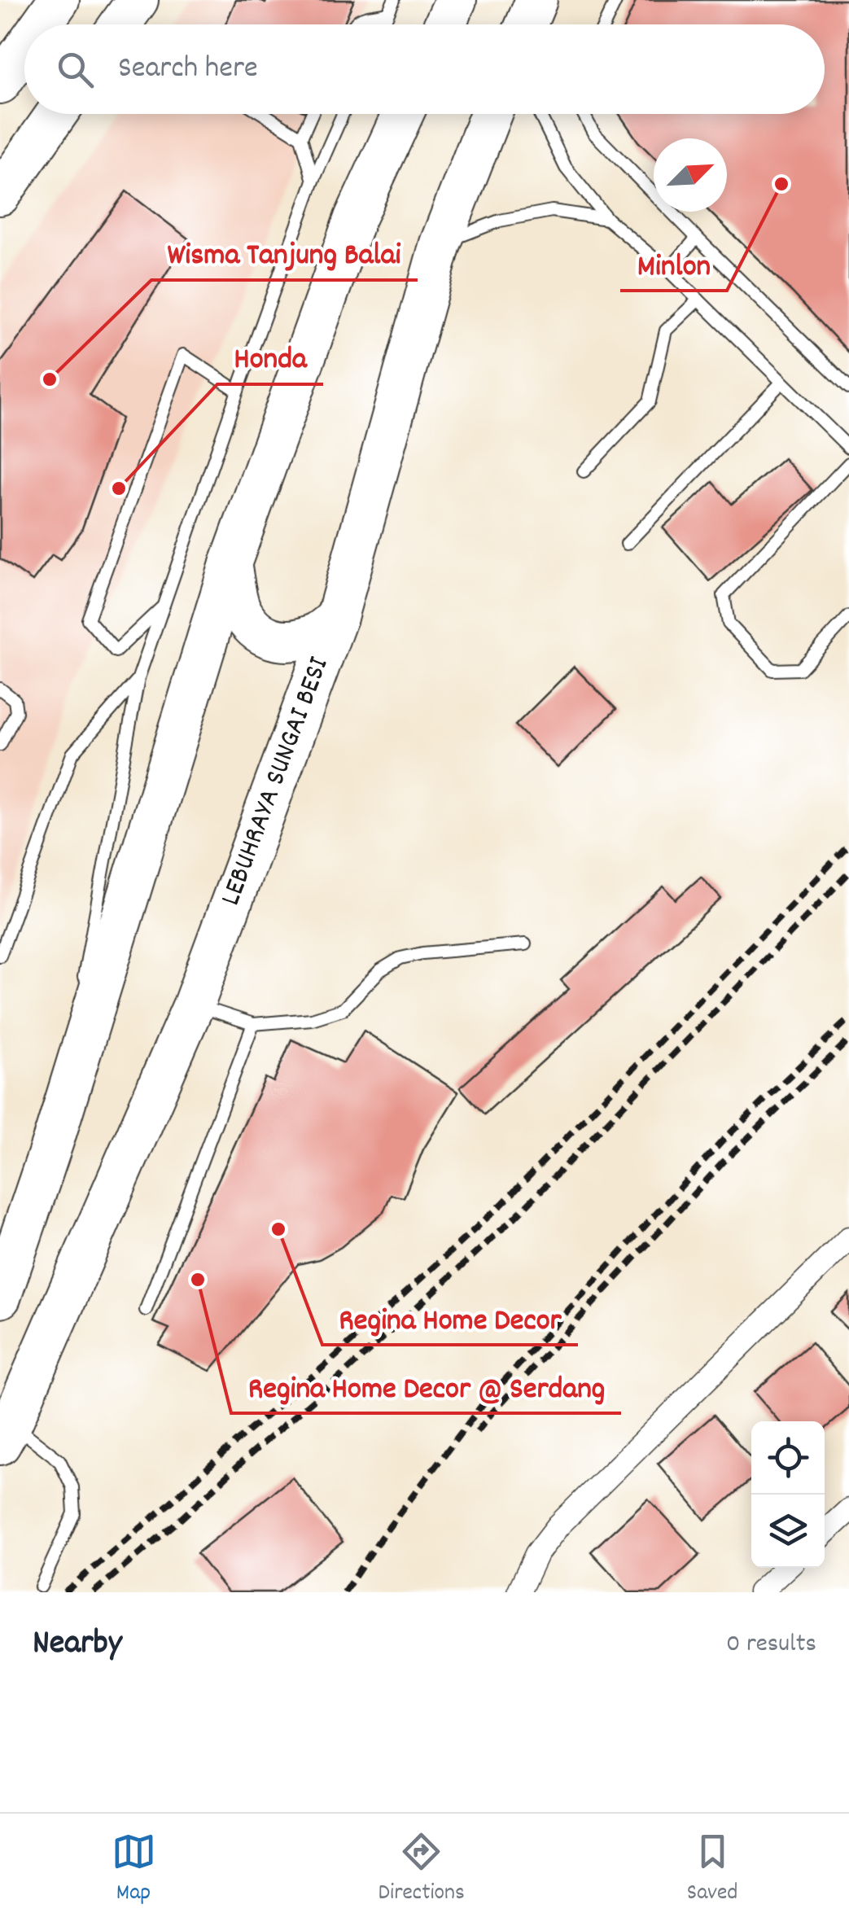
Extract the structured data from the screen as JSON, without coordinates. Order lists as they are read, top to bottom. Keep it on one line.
{"streets":{"highway":["LEBUHRAYA SUNGAI BESI"]},"places":["Minlon","Wisma Tanjung Balai","Honda","Regina Home Decor","Regina Home Decor @ Serdang"],"north":"top right","page":{"search":"Search here","heading":["Nearby","0 results"],"nav":["Map","Directions","Saved"]}}
